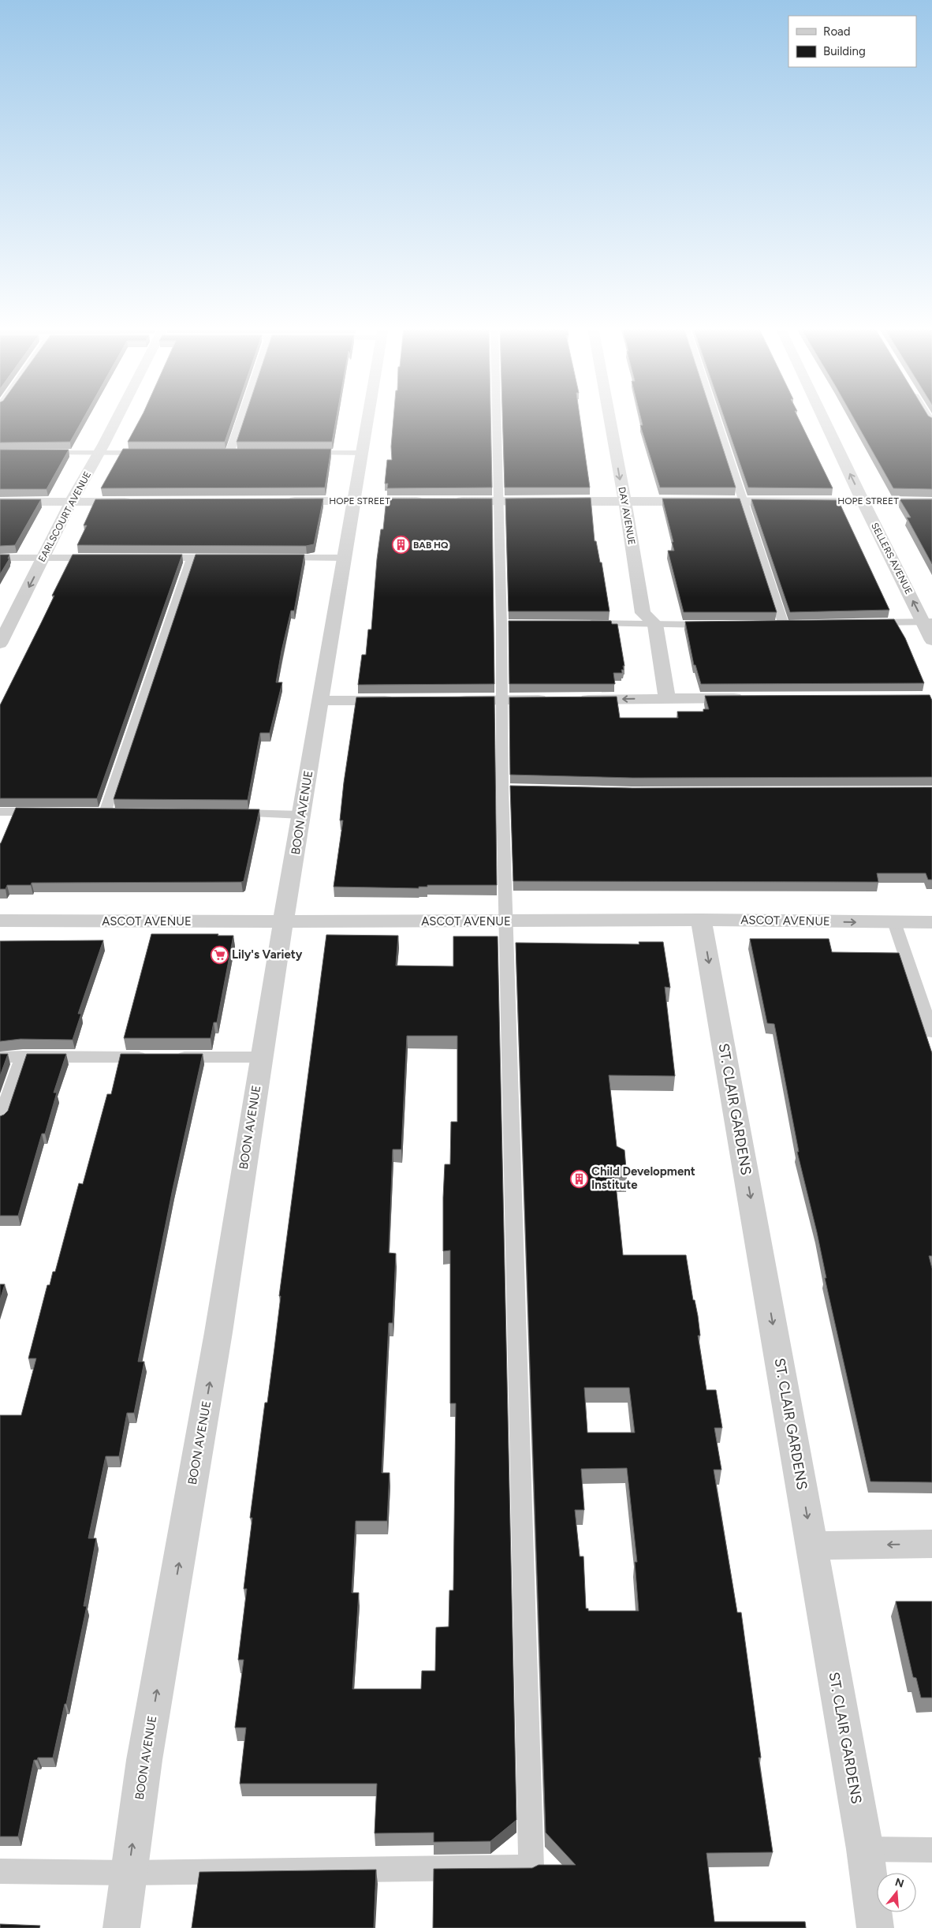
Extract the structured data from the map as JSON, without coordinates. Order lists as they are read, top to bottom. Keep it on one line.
{"streets":{"street":["HOPE STREET","DAY AVENUE","EARLSCOURT AVENUE","SELLERS AVENUE","BOON AVENUE","ASCOT AVENUE","ST. CLAIR GARDENS"]},"crossings":[["HOPE STREET","DAY AVENUE"],["HOPE STREET","SELLERS AVENUE"],["HOPE STREET","BOON AVENUE"],["BOON AVENUE","ASCOT AVENUE"],["ASCOT AVENUE","ST. CLAIR GARDENS"]],"one_way":["DAY AVENUE","EARLSCOURT AVENUE","SELLERS AVENUE","BOON AVENUE","ST. CLAIR GARDENS"],"places":{"building":["BAB HQ","Child Development Institute"],"supermarket":["Lily's Variety"]},"legend":["Road","Building"],"north":"top"}
